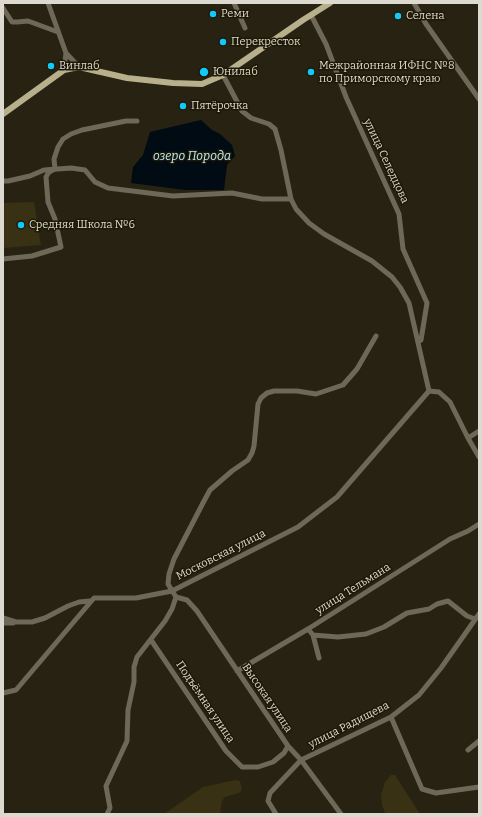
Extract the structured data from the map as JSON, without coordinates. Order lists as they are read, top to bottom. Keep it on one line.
{"streets":{"street":["улица Селедцова","Московская улица","улица Тельмана","Высокая улица","Подъёмная улица","улица Радищева"]},"crossings":[["улица Тельмана","Высокая улица"],["Высокая улица","Подъёмная улица"],["Высокая улица","улица Радищева"]],"water":["озеро Порода"],"places":["Реми","Селена","Перекресток","Винлаб","Юнилаб","Межрайонная ИФНС №8 по Приморскому краю","Пятёрочка","Средняя Школа №6"]}
